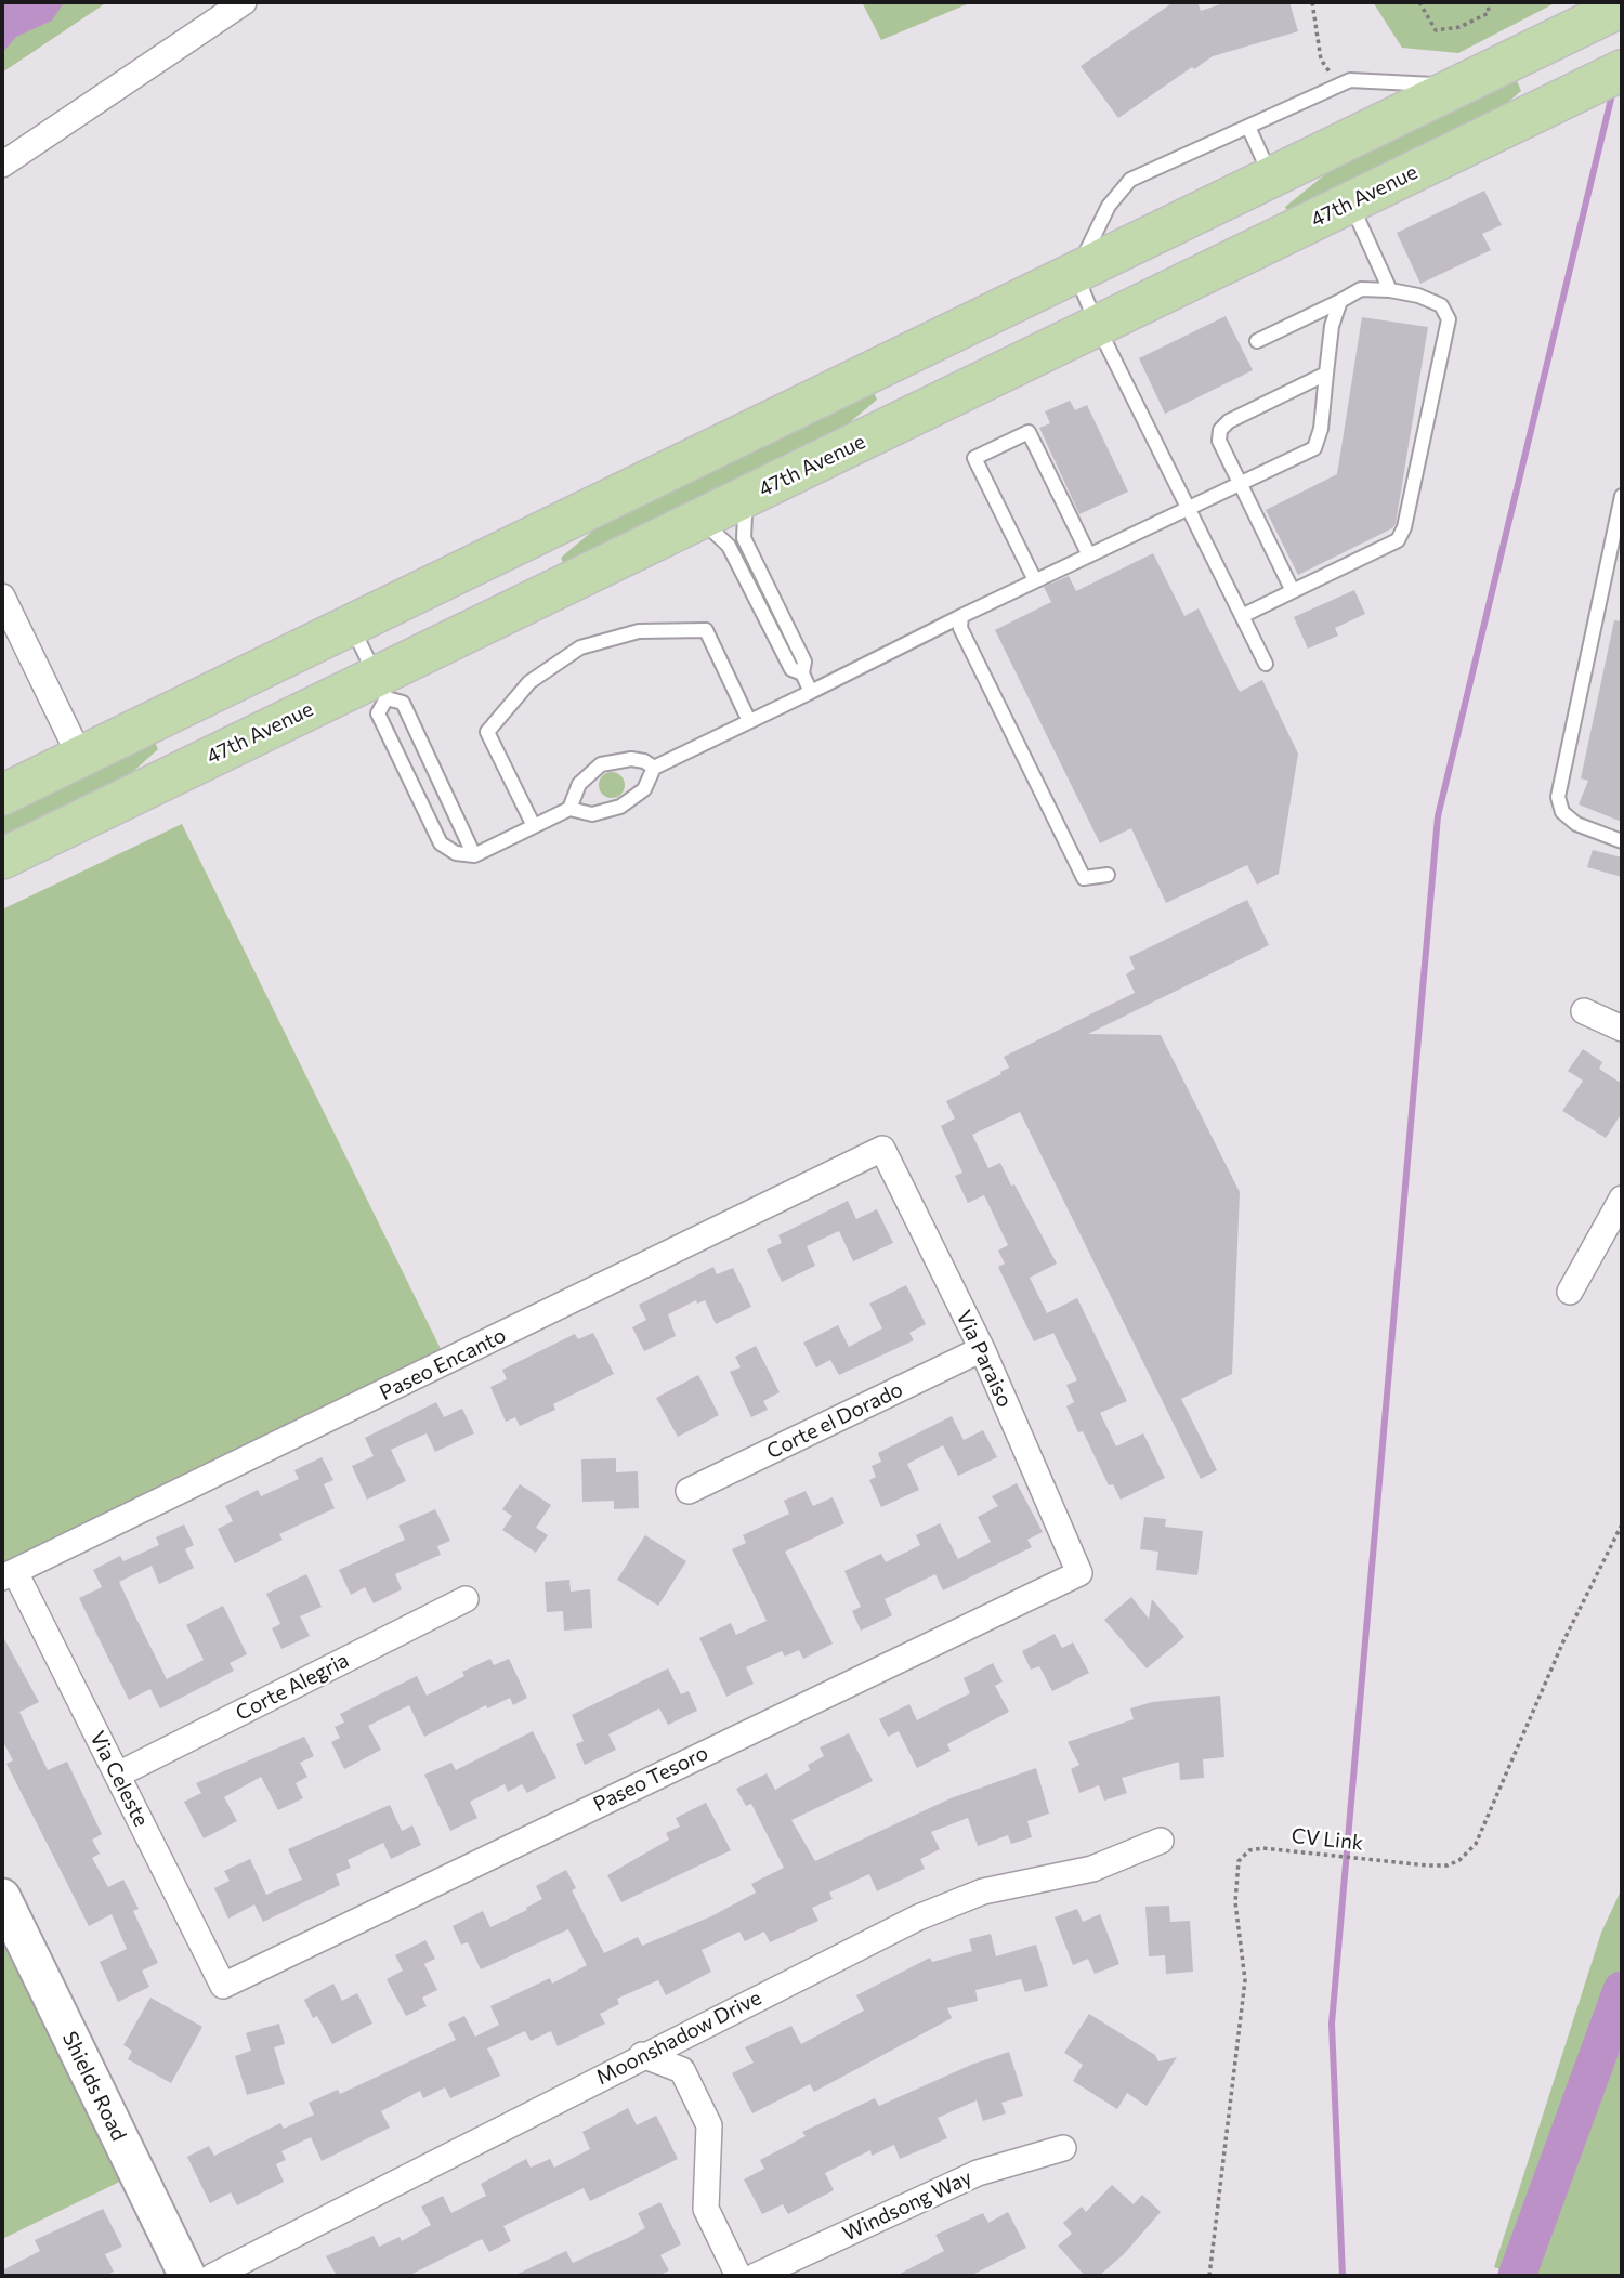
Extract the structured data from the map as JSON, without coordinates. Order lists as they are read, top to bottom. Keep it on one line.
{"streets":{"main road":["47th Avenue"],"street":["Via Paraiso","Paseo Encanto","Corte el Dorado","Corte Alegria","Via Celeste","Paseo Tesoro","Moonshadow Drive","Shields Road","Windsong Way"],"path":["CV Link"]},"crossings":[["Via Paraiso","Paseo Encanto"],["Via Paraiso","Corte el Dorado"],["Via Paraiso","Paseo Tesoro"],["Paseo Encanto","Via Celeste"],["Corte Alegria","Via Celeste"],["Via Celeste","Paseo Tesoro"]]}
